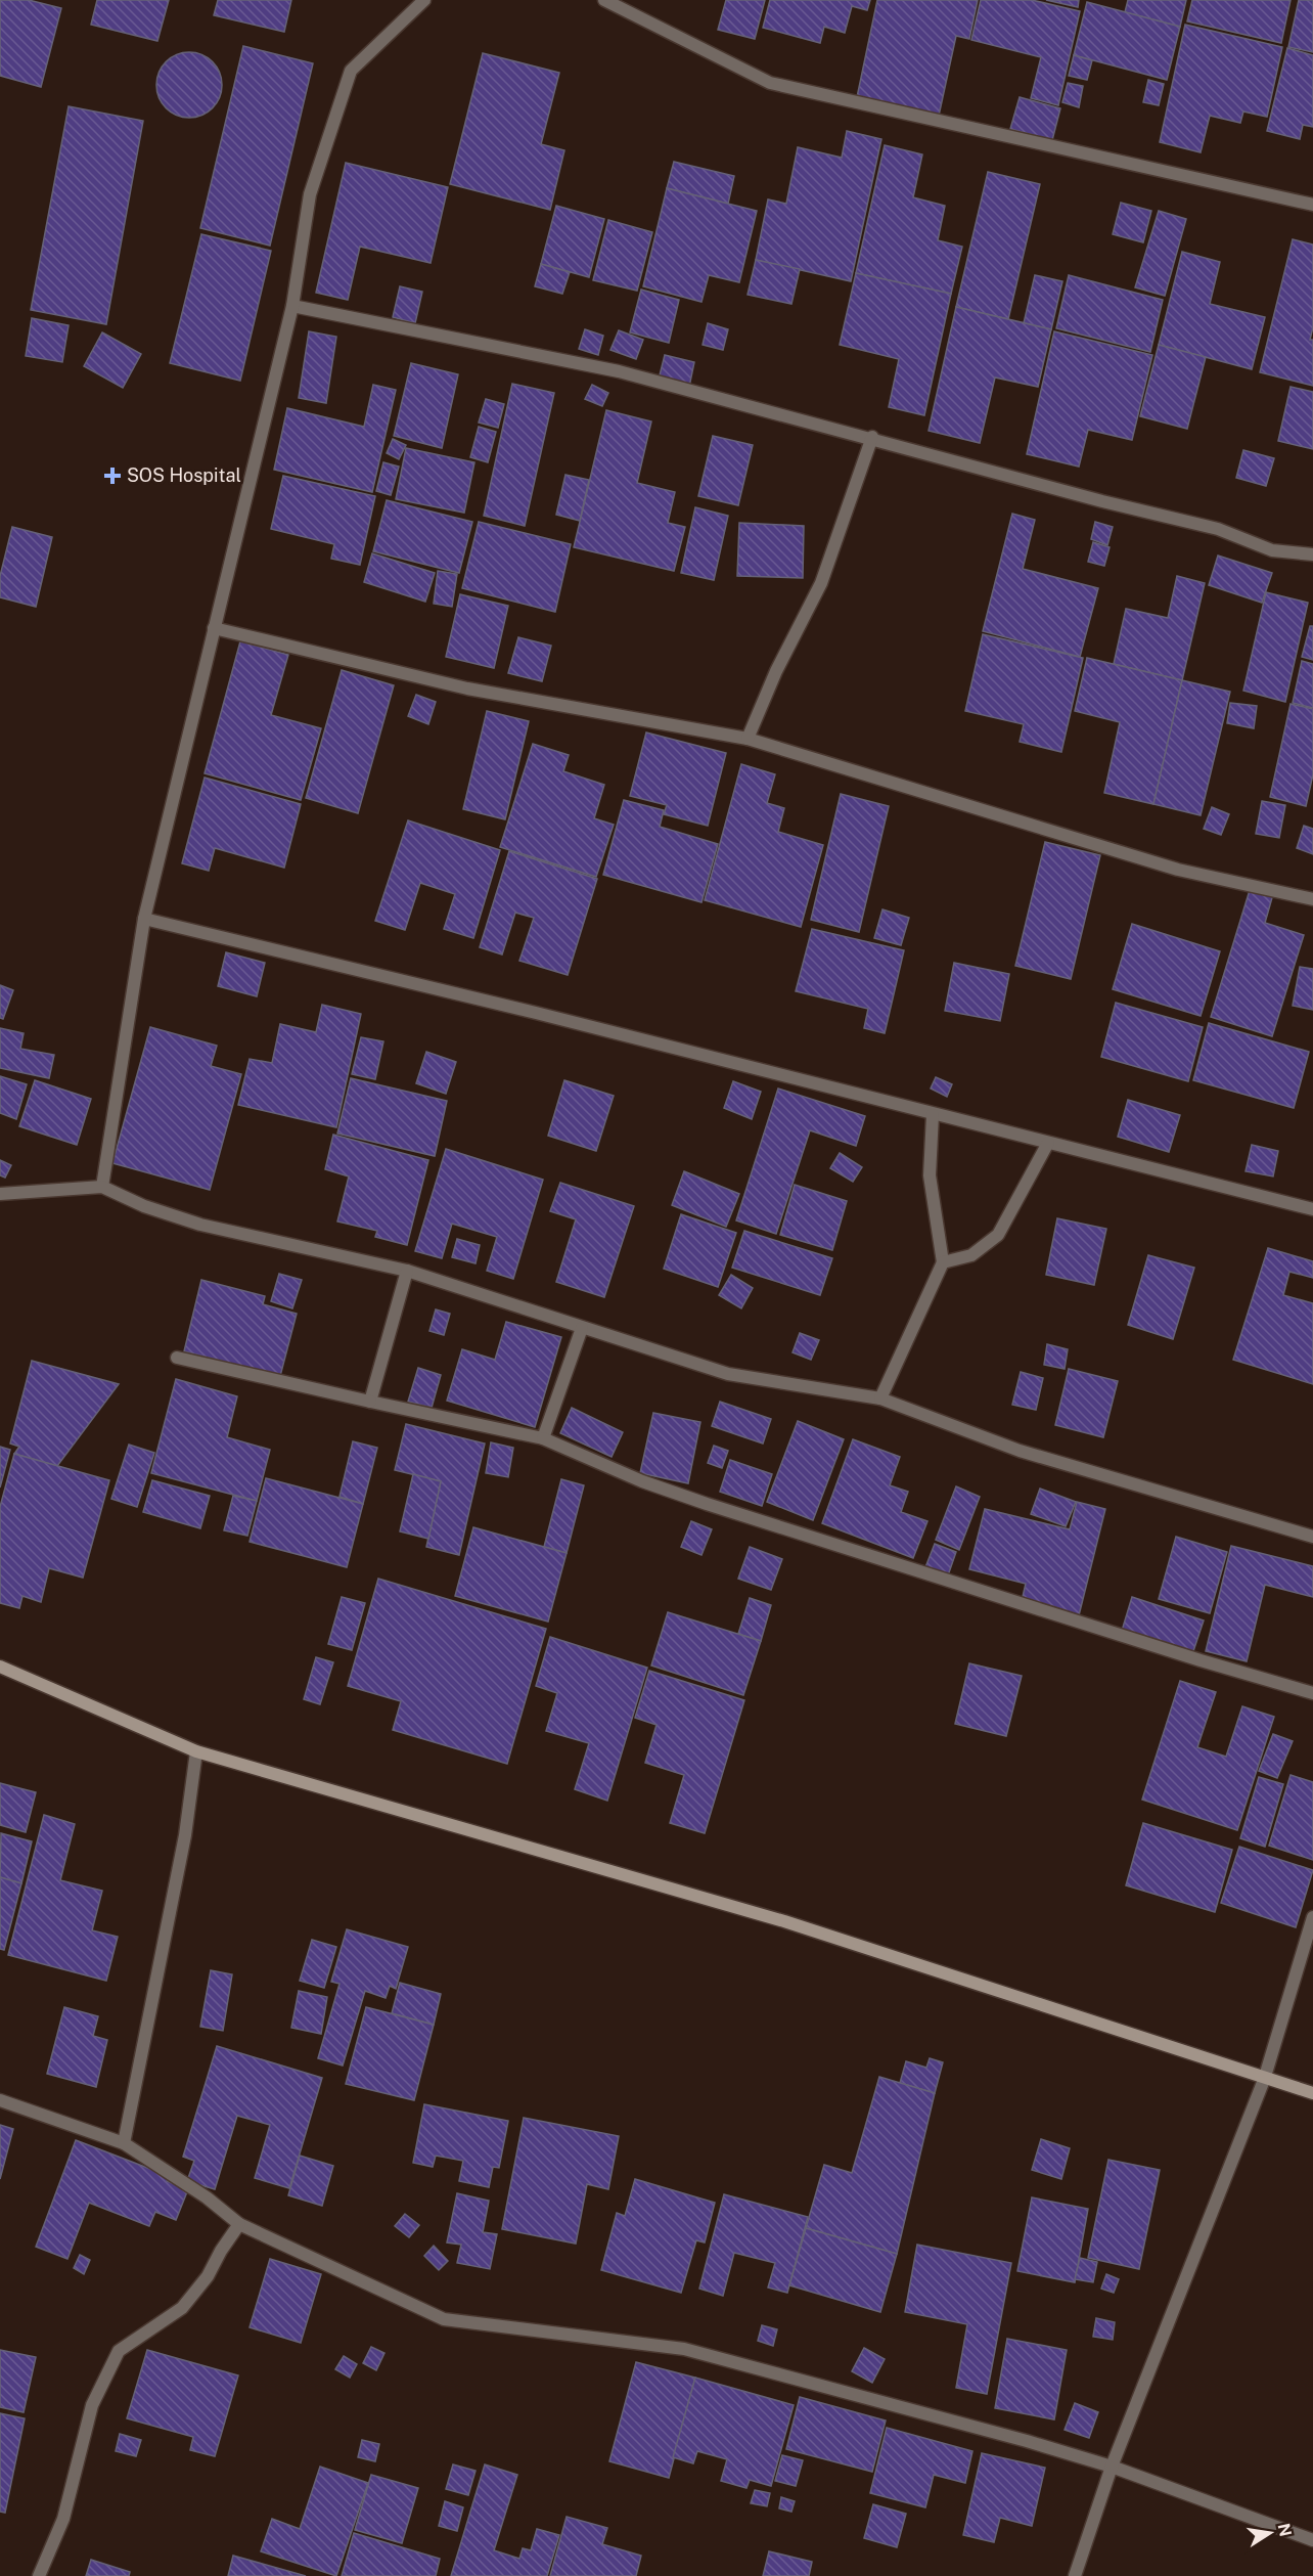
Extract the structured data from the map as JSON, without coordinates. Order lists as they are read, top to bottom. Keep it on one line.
{"places":{"health":["SOS Hospital"]},"north":"right"}
